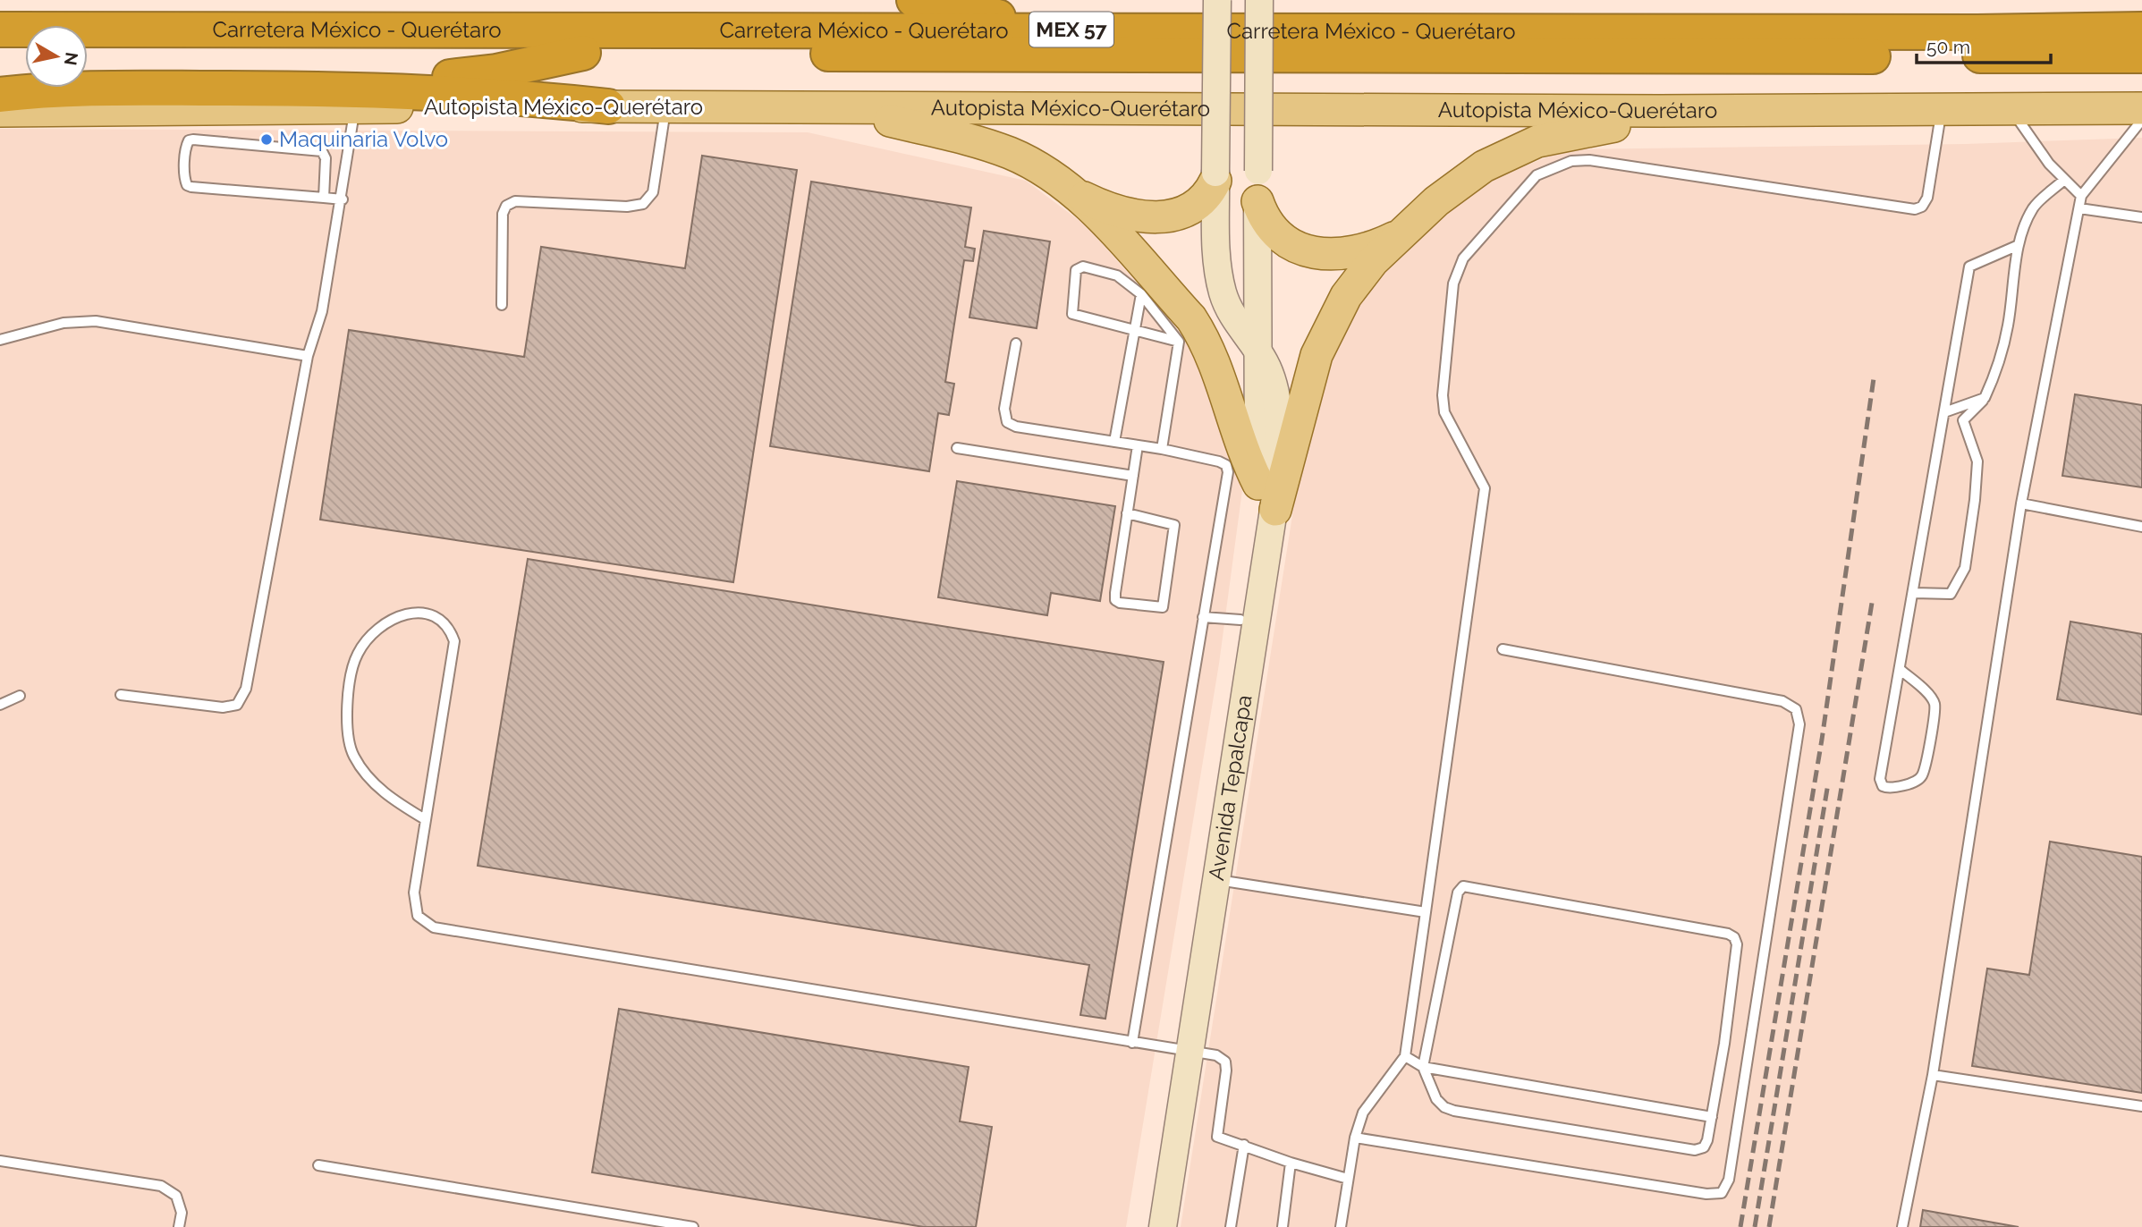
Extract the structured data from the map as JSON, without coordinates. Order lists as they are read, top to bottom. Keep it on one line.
{"streets":{"highway":["MEX 57","Carretera México - Querétaro"],"main road":["Autopista México-Querétaro","Avenida Tepalcapa"]},"places":["Maquinaria Volvo"],"scale_bar":"50 m","north":"right"}
